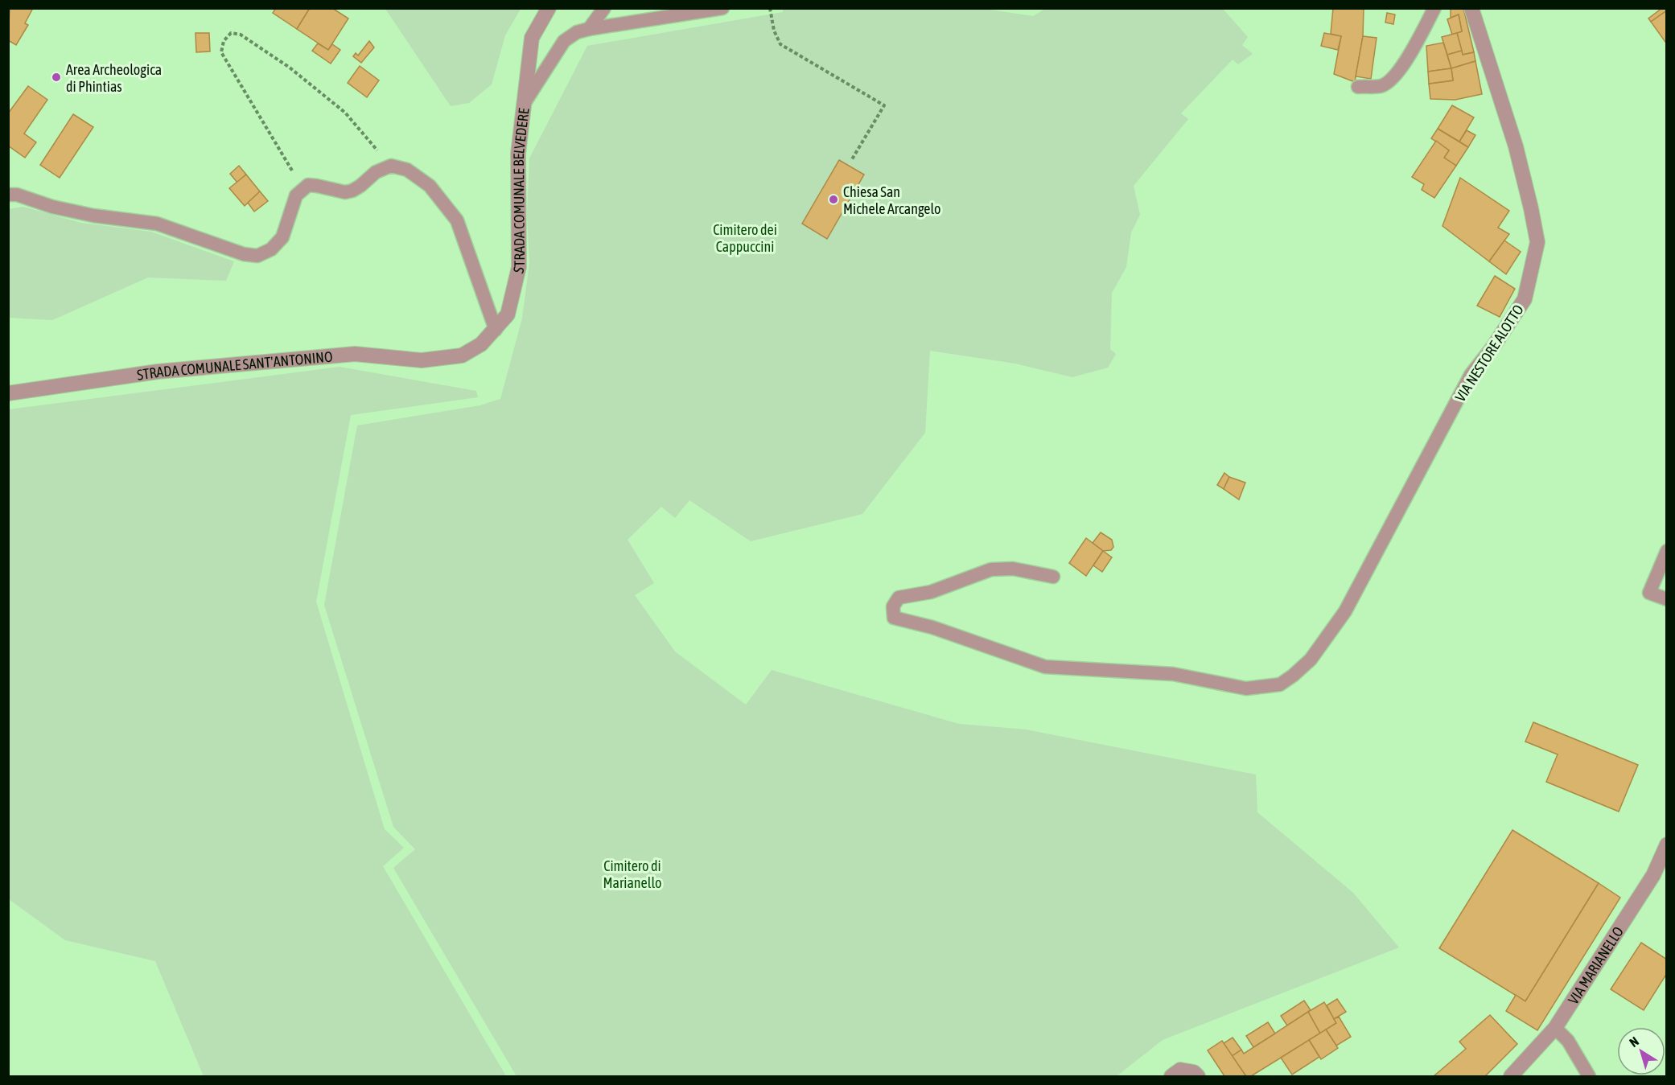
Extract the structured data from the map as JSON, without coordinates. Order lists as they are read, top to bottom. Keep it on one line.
{"streets":{"street":["STRADA COMUNALE BELVEDERE","VIA NESTORE ALOTTO","STRADA COMUNALE SANT'ANTONINO","VIA MARIANELLO"]},"crossings":[["STRADA COMUNALE BELVEDERE","STRADA COMUNALE SANT'ANTONINO"]],"parks":["Cimitero dei Cappuccini","Cimitero di Marianello"],"places":["Area Archeologica di Phintias","Chiesa San Michele Arcangelo"],"north":"top left"}
